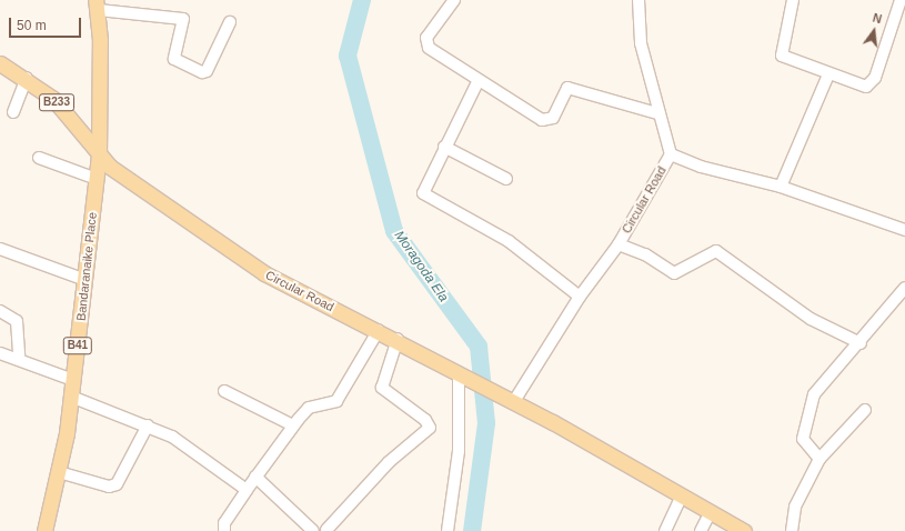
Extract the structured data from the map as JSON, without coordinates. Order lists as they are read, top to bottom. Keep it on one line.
{"streets":{"main road":["B233","Circular Road","Bandaranaike Place","B41"]},"crossings":[["B233","Circular Road"],["B233","Bandaranaike Place"],["Circular Road","Bandaranaike Place"]],"water":["Moragoda Ela"],"scale_bar":"50 m","north":"top"}
